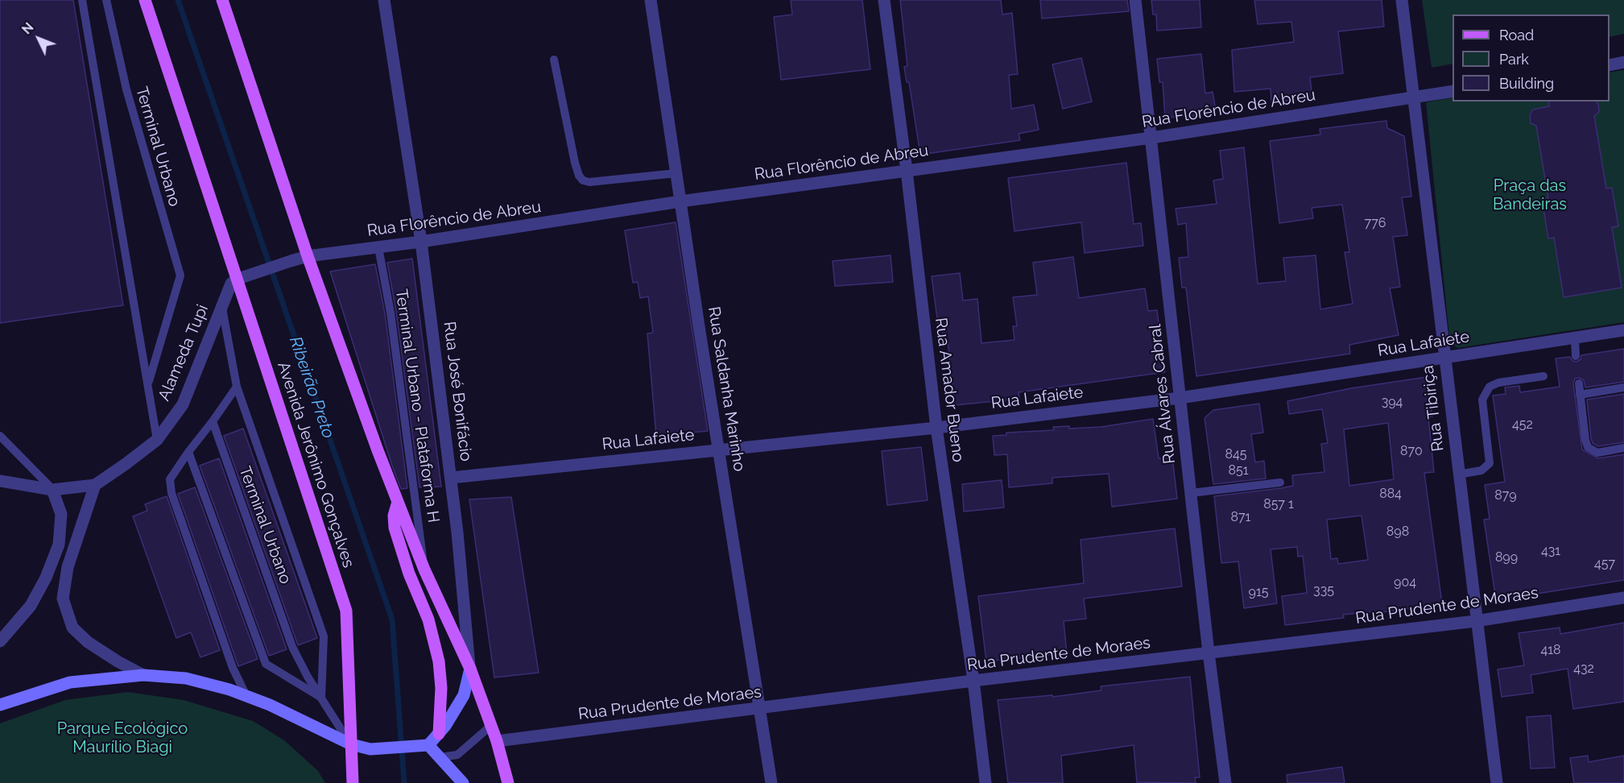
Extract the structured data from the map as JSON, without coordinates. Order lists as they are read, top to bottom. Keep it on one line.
{"streets":{"main road":["Rua José Bonifácio","Avenida Jerônimo Gonçalves"],"street":["Rua Florêncio de Abreu","Rua Lafaiete","Alameda Tupi","Rua Saldanha Marinho","Rua Amador Bueno","Rua Álvares Cabral","Rua Tibiriça","Rua Prudente de Moraes"],"lane":["Terminal Urbano","Terminal Urbano - Plataforma H"]},"crossings":[["Rua Florêncio de Abreu","Alameda Tupi"],["Rua Florêncio de Abreu","Rua Saldanha Marinho"],["Rua Florêncio de Abreu","Rua Amador Bueno"],["Rua Florêncio de Abreu","Rua José Bonifácio"],["Rua Florêncio de Abreu","Rua Álvares Cabral"],["Rua Florêncio de Abreu","Terminal Urbano - Plataforma H"],["Rua Florêncio de Abreu","Rua Tibiriça"],["Rua Florêncio de Abreu","Avenida Jerônimo Gonçalves"],["Terminal Urbano","Avenida Jerônimo Gonçalves"],["Rua Lafaiete","Rua Saldanha Marinho"],["Rua Lafaiete","Rua Amador Bueno"],["Rua Lafaiete","Rua José Bonifácio"],["Rua Lafaiete","Rua Álvares Cabral"],["Rua Lafaiete","Rua Tibiriça"],["Alameda Tupi","Avenida Jerônimo Gonçalves"],["Rua Saldanha Marinho","Rua Prudente de Moraes"],["Rua Amador Bueno","Rua Prudente de Moraes"],["Rua José Bonifácio","Rua Prudente de Moraes"],["Rua Álvares Cabral","Rua Prudente de Moraes"],["Rua Tibiriça","Rua Prudente de Moraes"]],"water":["Ribeirão Preto"],"parks":["Praça das Bandeiras","Parque Ecológico Maurílio Biagi"],"house_numbers":["776","394","452","870","845","851","884","879","857 1","871","898","431","899","457","904","335","915","418","432"],"legend":["Road","Park","Building"],"north":"top left"}
